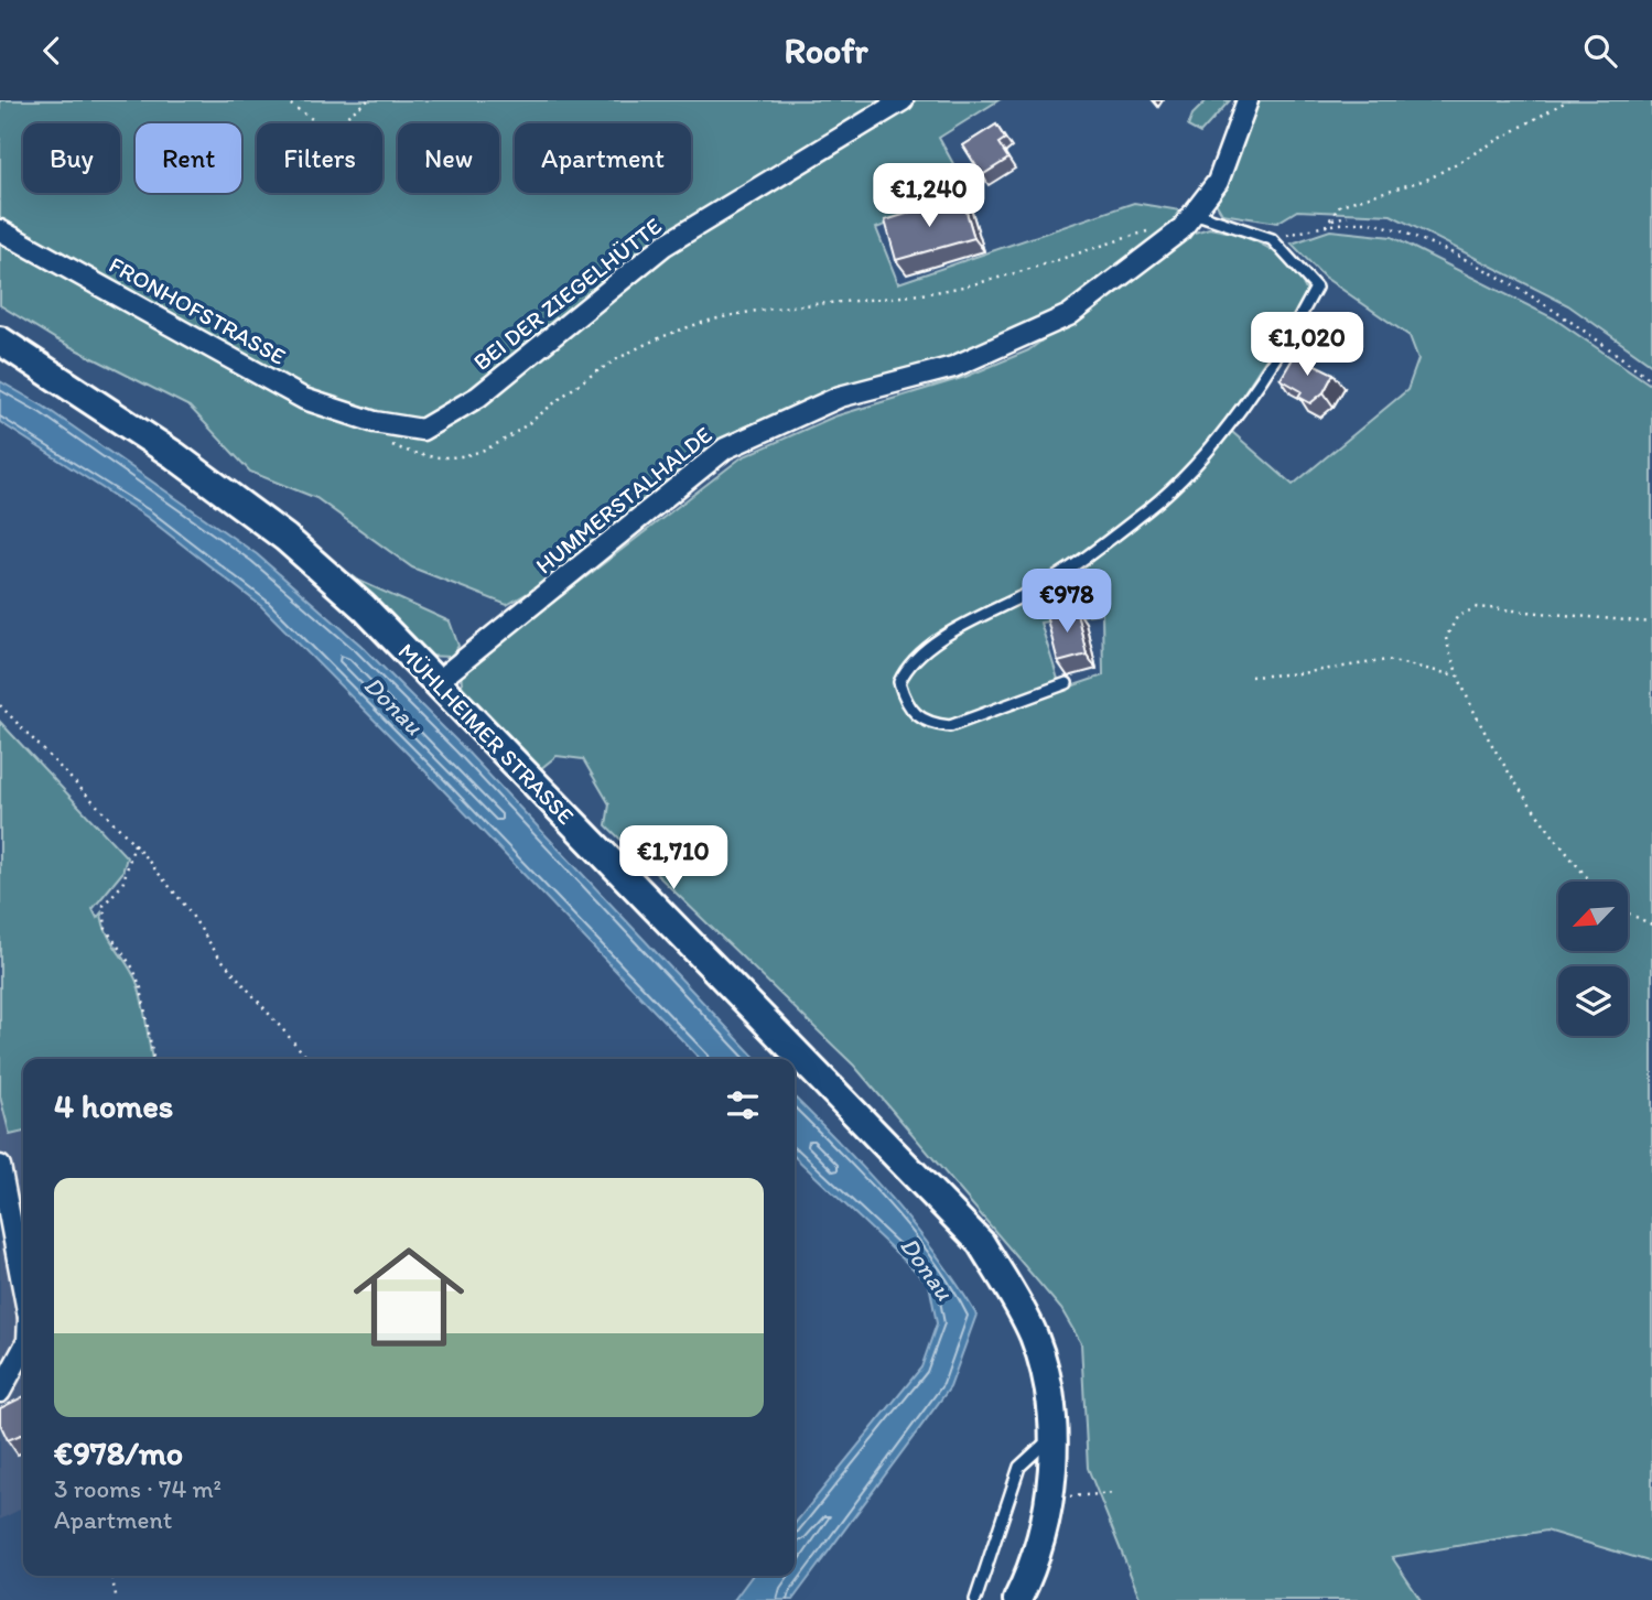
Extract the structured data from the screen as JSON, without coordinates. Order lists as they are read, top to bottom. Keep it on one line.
{"streets":{"main road":["MÜHLHEIMER STRASSE"],"street":["BEI DER ZIEGELHÜTTE","FRONHOFSTRASSE","HUMMERSTALHALDE"]},"crossings":[["BEI DER ZIEGELHÜTTE","FRONHOFSTRASSE"],["HUMMERSTALHALDE","MÜHLHEIMER STRASSE"]],"water":["Donau"],"north":"bottom left","page":{"header":"Roofr","chip":["Buy","Rent","Filters","New","Apartment"],"price":["€1,240","€1,020","€978","€1,710"],"heading":"4 homes","list":[{"name":"€978/mo","note":"3 rooms · 74 m² · Apartment"}]}}
